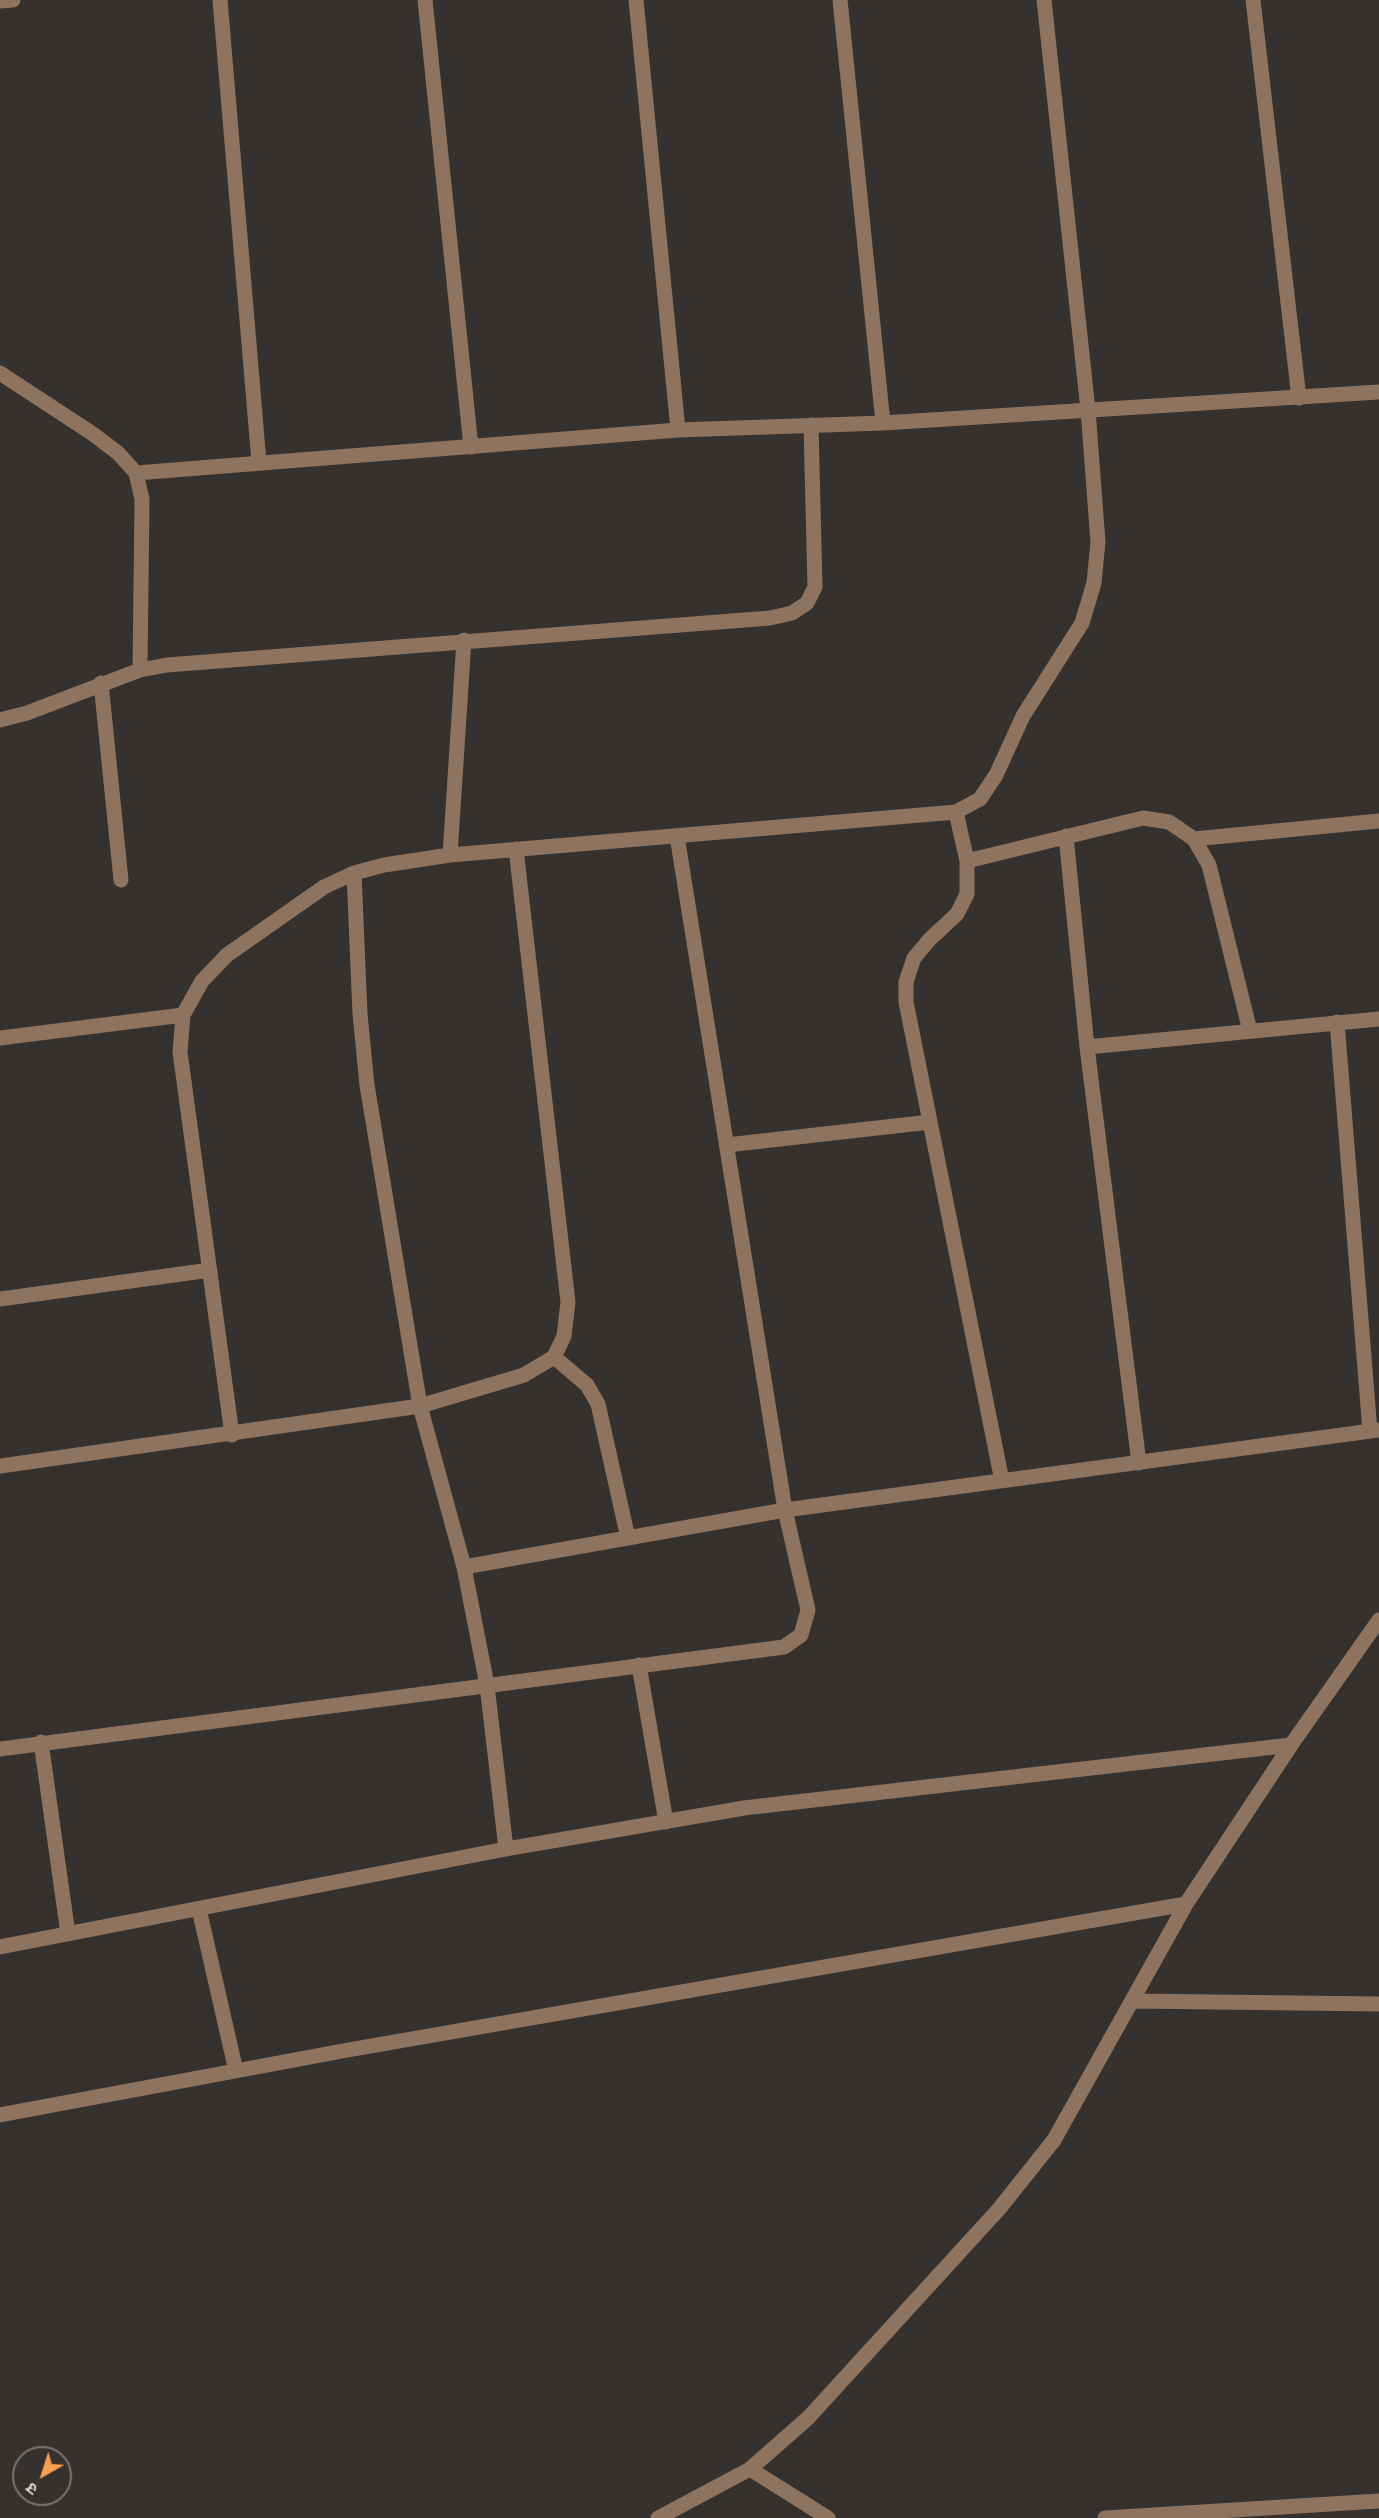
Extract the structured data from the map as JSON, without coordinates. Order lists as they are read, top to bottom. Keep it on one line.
{"north":"bottom left"}
